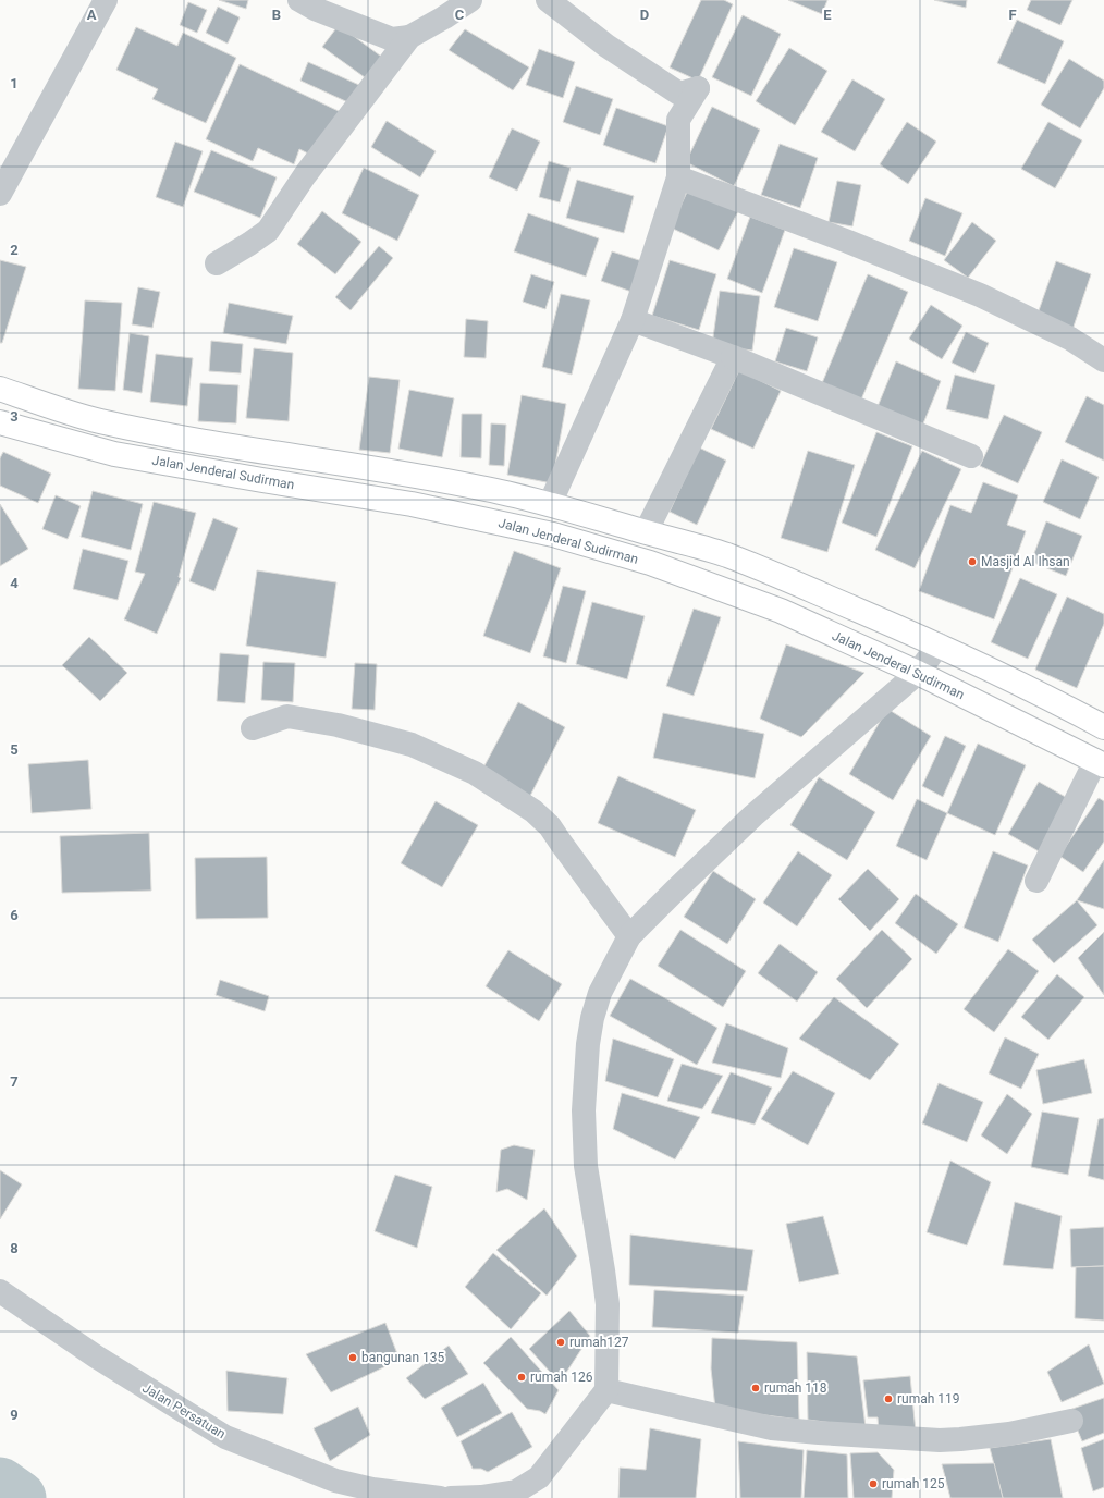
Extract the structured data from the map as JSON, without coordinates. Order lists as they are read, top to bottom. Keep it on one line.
{"streets":{"main road":["Jalan Jenderal Sudirman"],"street":["Jalan Persatuan"]},"places":["Masjid Al Ihsan","rumah127","bangunan 135","rumah 126","rumah 118","rumah 119","rumah 125"],"grid":{"columns":["A","B","C","D","E","F"],"rows":["1","2","3","4","5","6","7","8","9"]}}
